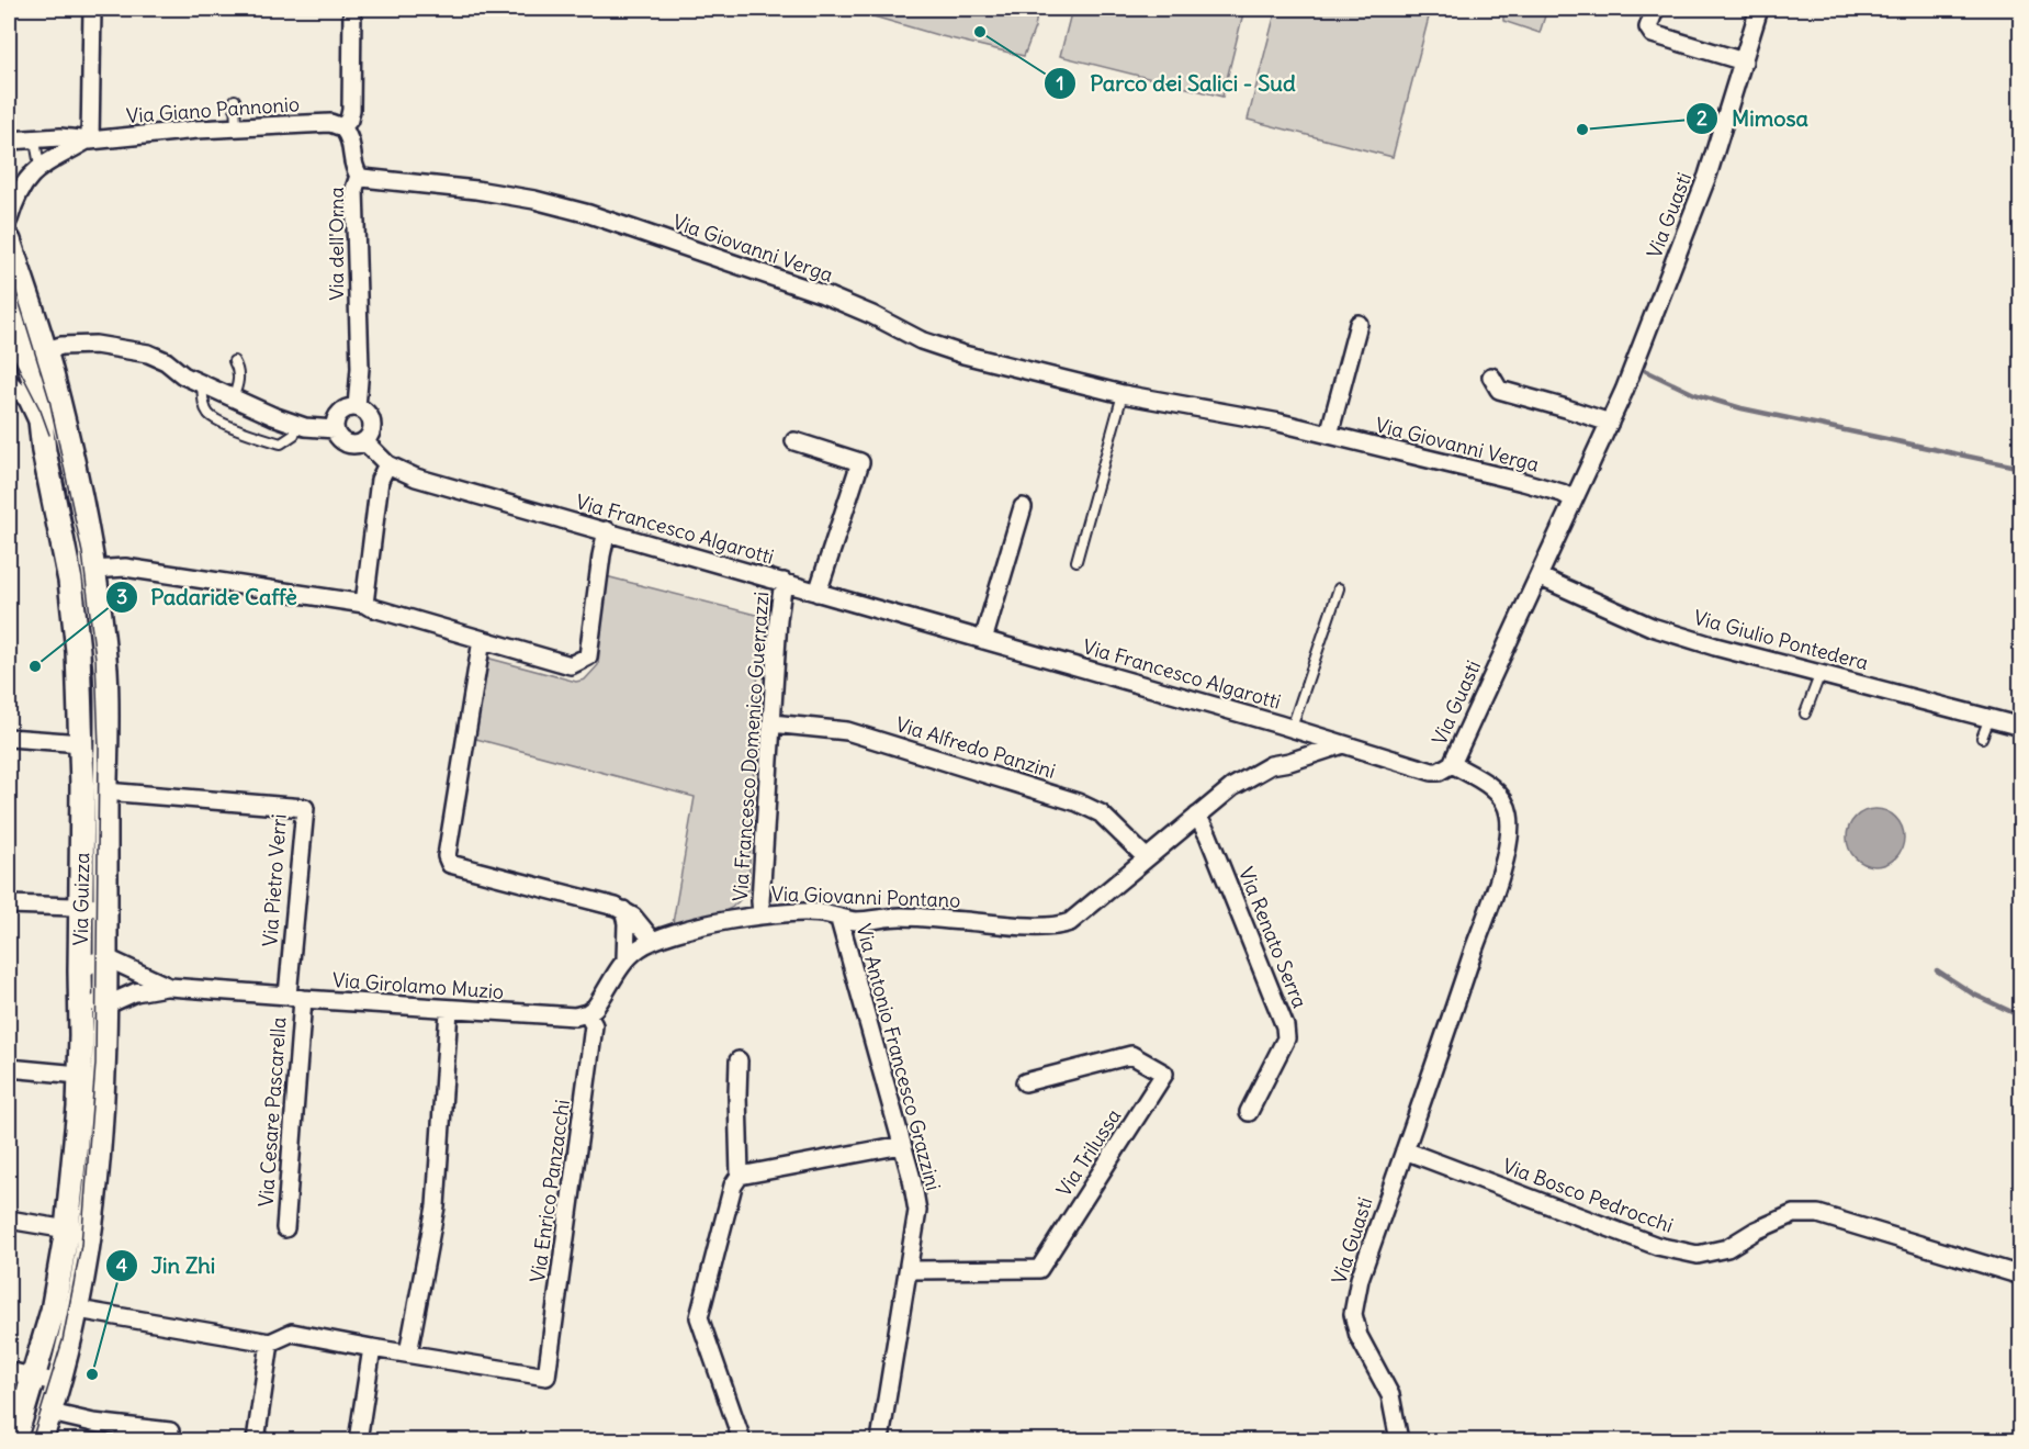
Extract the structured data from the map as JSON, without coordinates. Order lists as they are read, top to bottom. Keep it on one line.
{"streets":{"street":["Via Giano Pannonio","Via Guasti","Via dell'Orna","Via Giovanni Verga","Via Francesco Algarotti","Via Giulio Pontedera","Via Francesco Domenico Guerrazzi","Via Alfredo Panzini","Via Pietro Verri","Via Giovanni Pontano","Via Guizza","Via Renato Serra","Via Girolamo Muzio","Via Antonio Francesco Grazzini","Via Cesare Pascarella","Via Trilussa","Via Enrico Panzacchi","Via Bosco Pedrocchi"]},"crossings":[["Via Giano Pannonio","Via dell'Orna"],["Via Guasti","Via Giovanni Verga"],["Via Guasti","Via Francesco Algarotti"],["Via Guasti","Via Giulio Pontedera"],["Via Guasti","Via Bosco Pedrocchi"],["Via dell'Orna","Via Giovanni Verga"],["Via dell'Orna","Via Francesco Algarotti"],["Via Francesco Algarotti","Via Francesco Domenico Guerrazzi"],["Via Francesco Algarotti","Via Giovanni Pontano"],["Via Francesco Domenico Guerrazzi","Via Alfredo Panzini"],["Via Francesco Domenico Guerrazzi","Via Giovanni Pontano"],["Via Alfredo Panzini","Via Giovanni Pontano"],["Via Pietro Verri","Via Guizza"],["Via Pietro Verri","Via Girolamo Muzio"],["Via Pietro Verri","Via Cesare Pascarella"],["Via Giovanni Pontano","Via Renato Serra"],["Via Giovanni Pontano","Via Antonio Francesco Grazzini"],["Via Guizza","Via Girolamo Muzio"],["Via Girolamo Muzio","Via Cesare Pascarella"],["Via Girolamo Muzio","Via Enrico Panzacchi"],["Via Antonio Francesco Grazzini","Via Trilussa"]],"places":["Parco dei Salici - Sud","Mimosa","Padaride Caffè","Jin Zhi"]}
